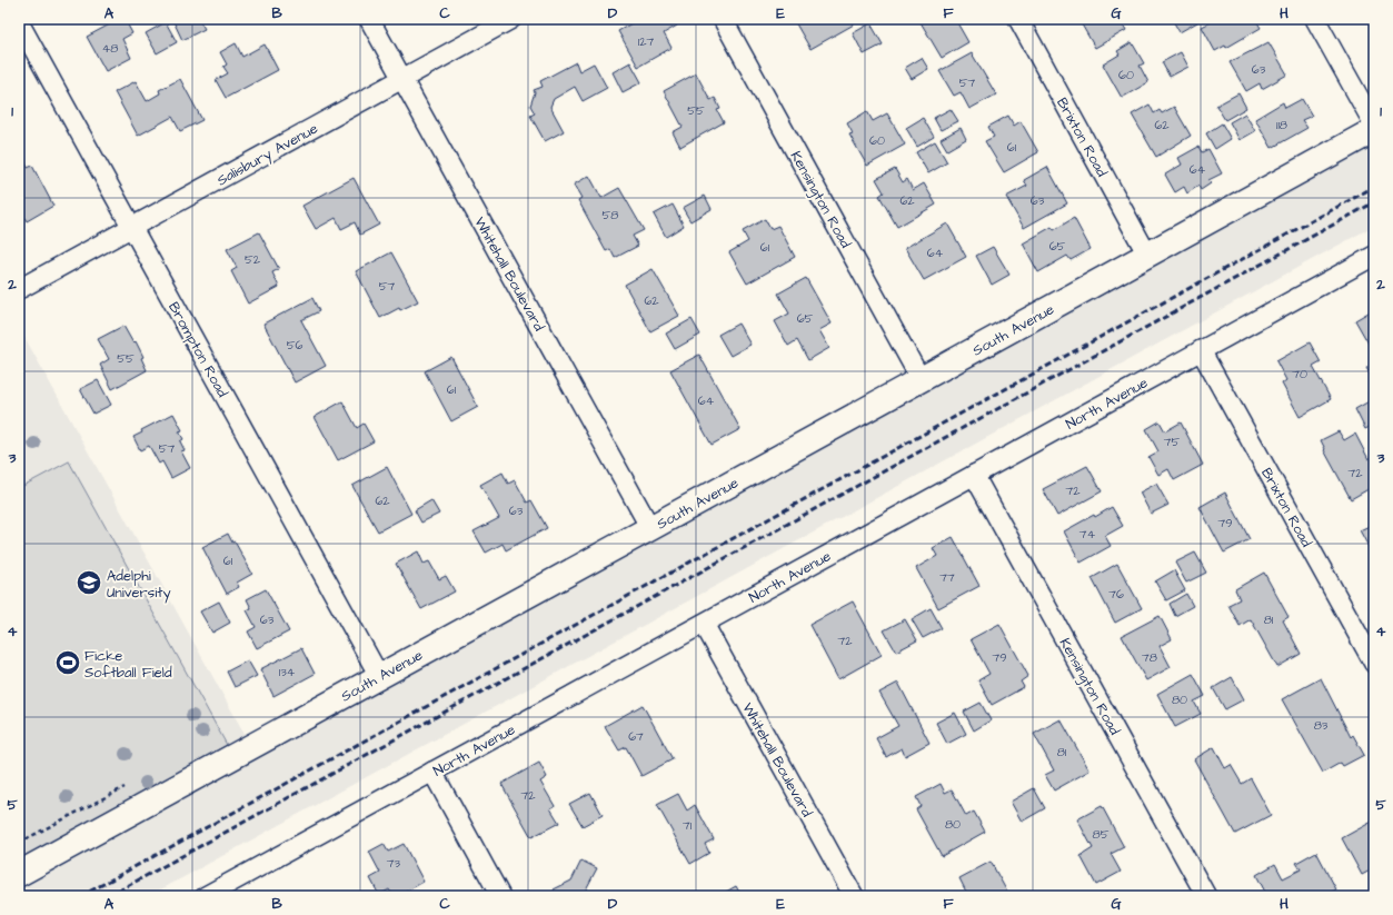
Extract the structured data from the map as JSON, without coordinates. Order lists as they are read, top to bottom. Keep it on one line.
{"streets":{"street":["Brixton Road","Salisbury Avenue","Kensington Road","Whitehall Boulevard","South Avenue","Brompton Road","North Avenue"]},"crossings":[["Brixton Road","South Avenue"],["Brixton Road","North Avenue"],["Salisbury Avenue","Whitehall Boulevard"],["Salisbury Avenue","Brompton Road"],["Kensington Road","South Avenue"],["Kensington Road","North Avenue"],["Whitehall Boulevard","South Avenue"],["Whitehall Boulevard","North Avenue"],["South Avenue","Brompton Road"]],"places":{"school or university":["Adelphi University"],"sports":["Ficke Softball Field"]},"house_numbers":["127","48","63","60","57","55","62","118","60","61","64","62","63","58","65","61","64","52","57","62","65","56","55","70","61","64","75","57","72","72","62","63","79","74","61","77","76","63","81","72","79","78","134","80","83","67","81","72","80","71","85","73"],"grid":{"columns":["A","B","C","D","E","F","G","H"],"rows":["1","2","3","4","5"]}}
